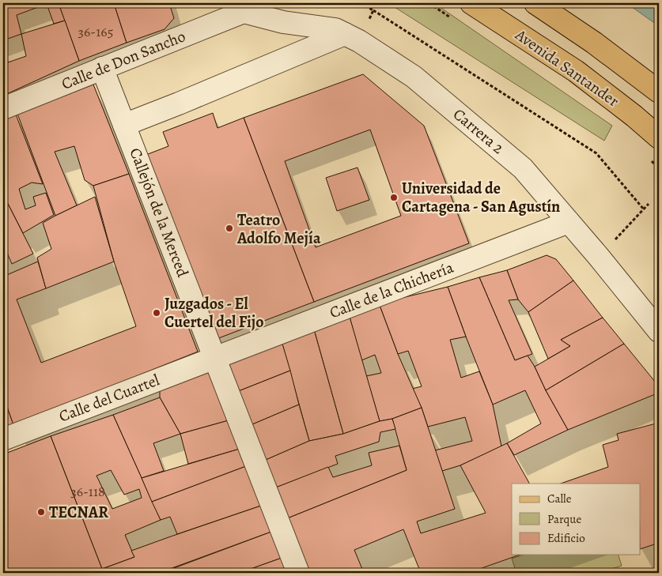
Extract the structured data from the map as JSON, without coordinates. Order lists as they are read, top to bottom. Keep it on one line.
{"streets":{"main road":["Avenida Santander"],"street":["Calle de Don Sancho","Carrera 2","Callejón de la Merced","Calle de la Chichería","Calle del Cuartel"]},"crossings":[["Calle de Don Sancho","Carrera 2"],["Calle de Don Sancho","Callejón de la Merced"],["Carrera 2","Calle de la Chichería"],["Callejón de la Merced","Calle de la Chichería"],["Callejón de la Merced","Calle del Cuartel"],["Calle de la Chichería","Calle del Cuartel"]],"places":["Universidad de Cartagena - San Agustín","Teatro Adolfo Mejía","Juzgados - El Cuertel del Fijo","TECNAR"],"house_numbers":["36-165","36-118"],"legend":["Calle","Parque","Edificio"]}
